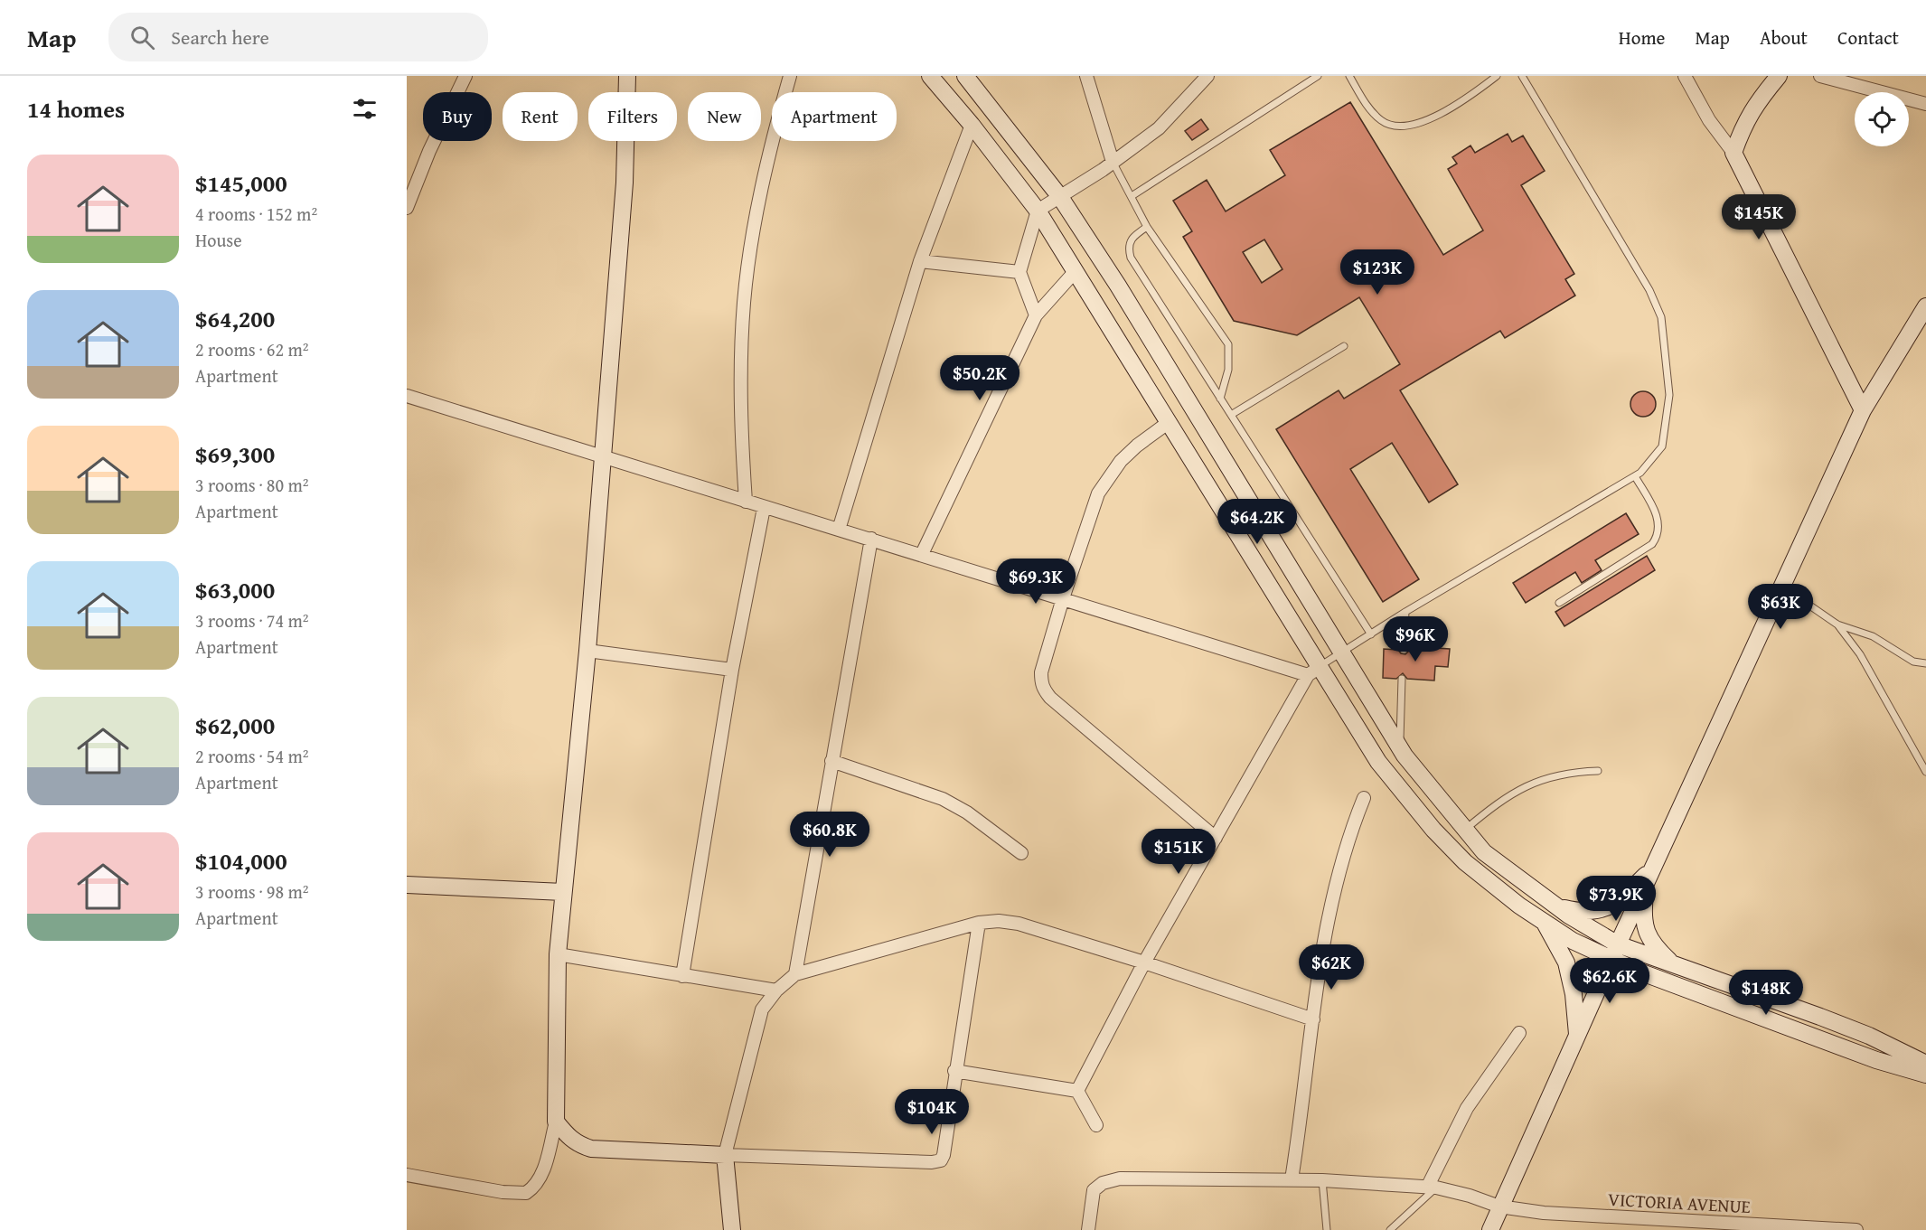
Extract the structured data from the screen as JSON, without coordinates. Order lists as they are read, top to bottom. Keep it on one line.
{"streets":{"street":["VICTORIA AVENUE"]},"page":{"header":"Map","search":"Search here","nav":["Home","Map","About","Contact"],"heading":"14 homes","chip":["Buy","Rent","Filters","New","Apartment"],"list":[{"name":"$145,000","note":"4 rooms · 152 m² · House"},{"name":"$64,200","note":"2 rooms · 62 m² · Apartment"},{"name":"$69,300","note":"3 rooms · 80 m² · Apartment"},{"name":"$63,000","note":"3 rooms · 74 m² · Apartment"},{"name":"$62,000","note":"2 rooms · 54 m² · Apartment"},{"name":"$104,000","note":"3 rooms · 98 m² · Apartment"}],"price":["$145K","$123K","$50.2K","$64.2K","$69.3K","$63K","$96K","$60.8K","$151K","$73.9K","$62K","$62.6K","$148K","$104K"]}}
